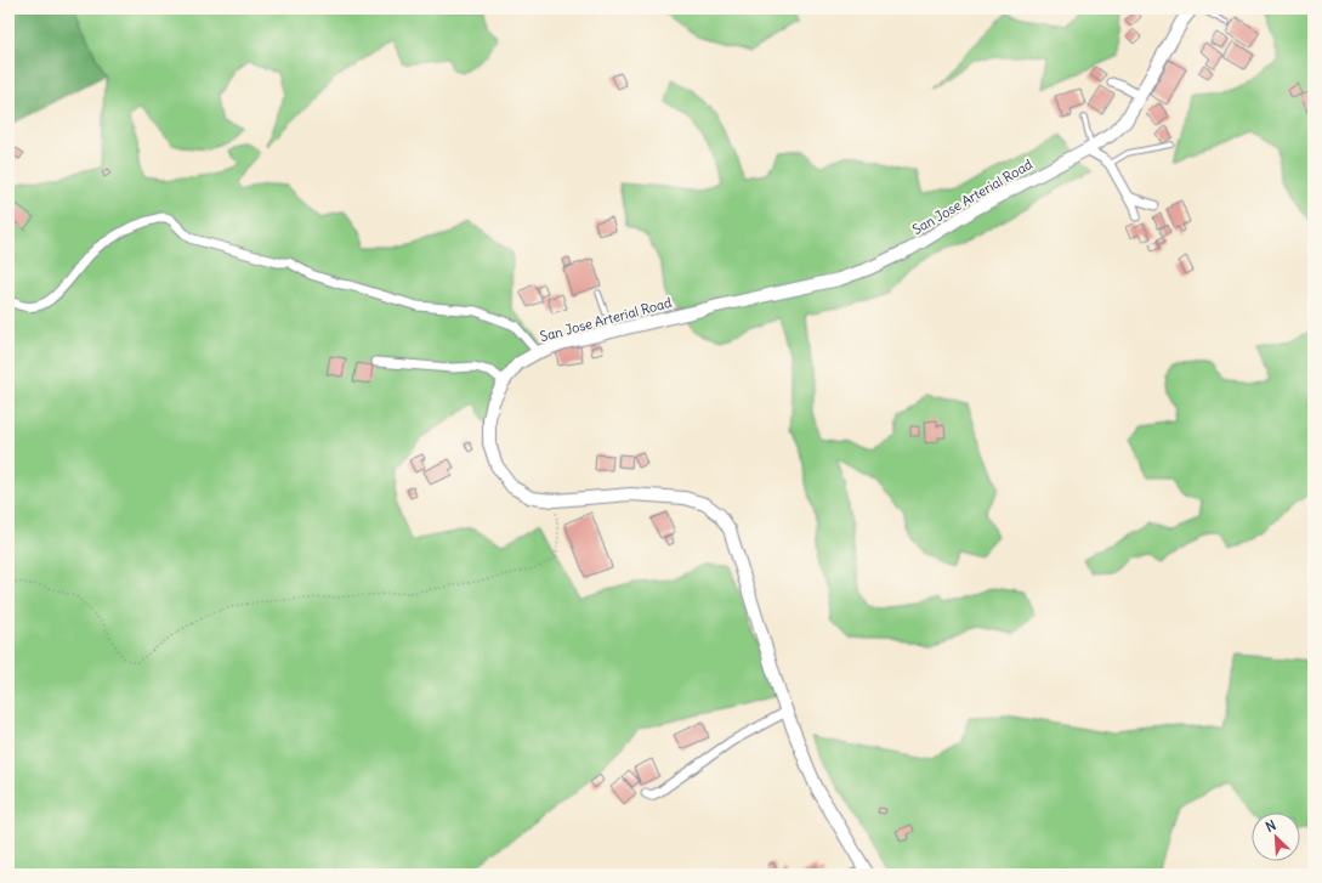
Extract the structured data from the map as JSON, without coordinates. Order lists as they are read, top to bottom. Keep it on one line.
{"streets":{"main road":["San Jose Arterial Road"]},"north":"top left"}
